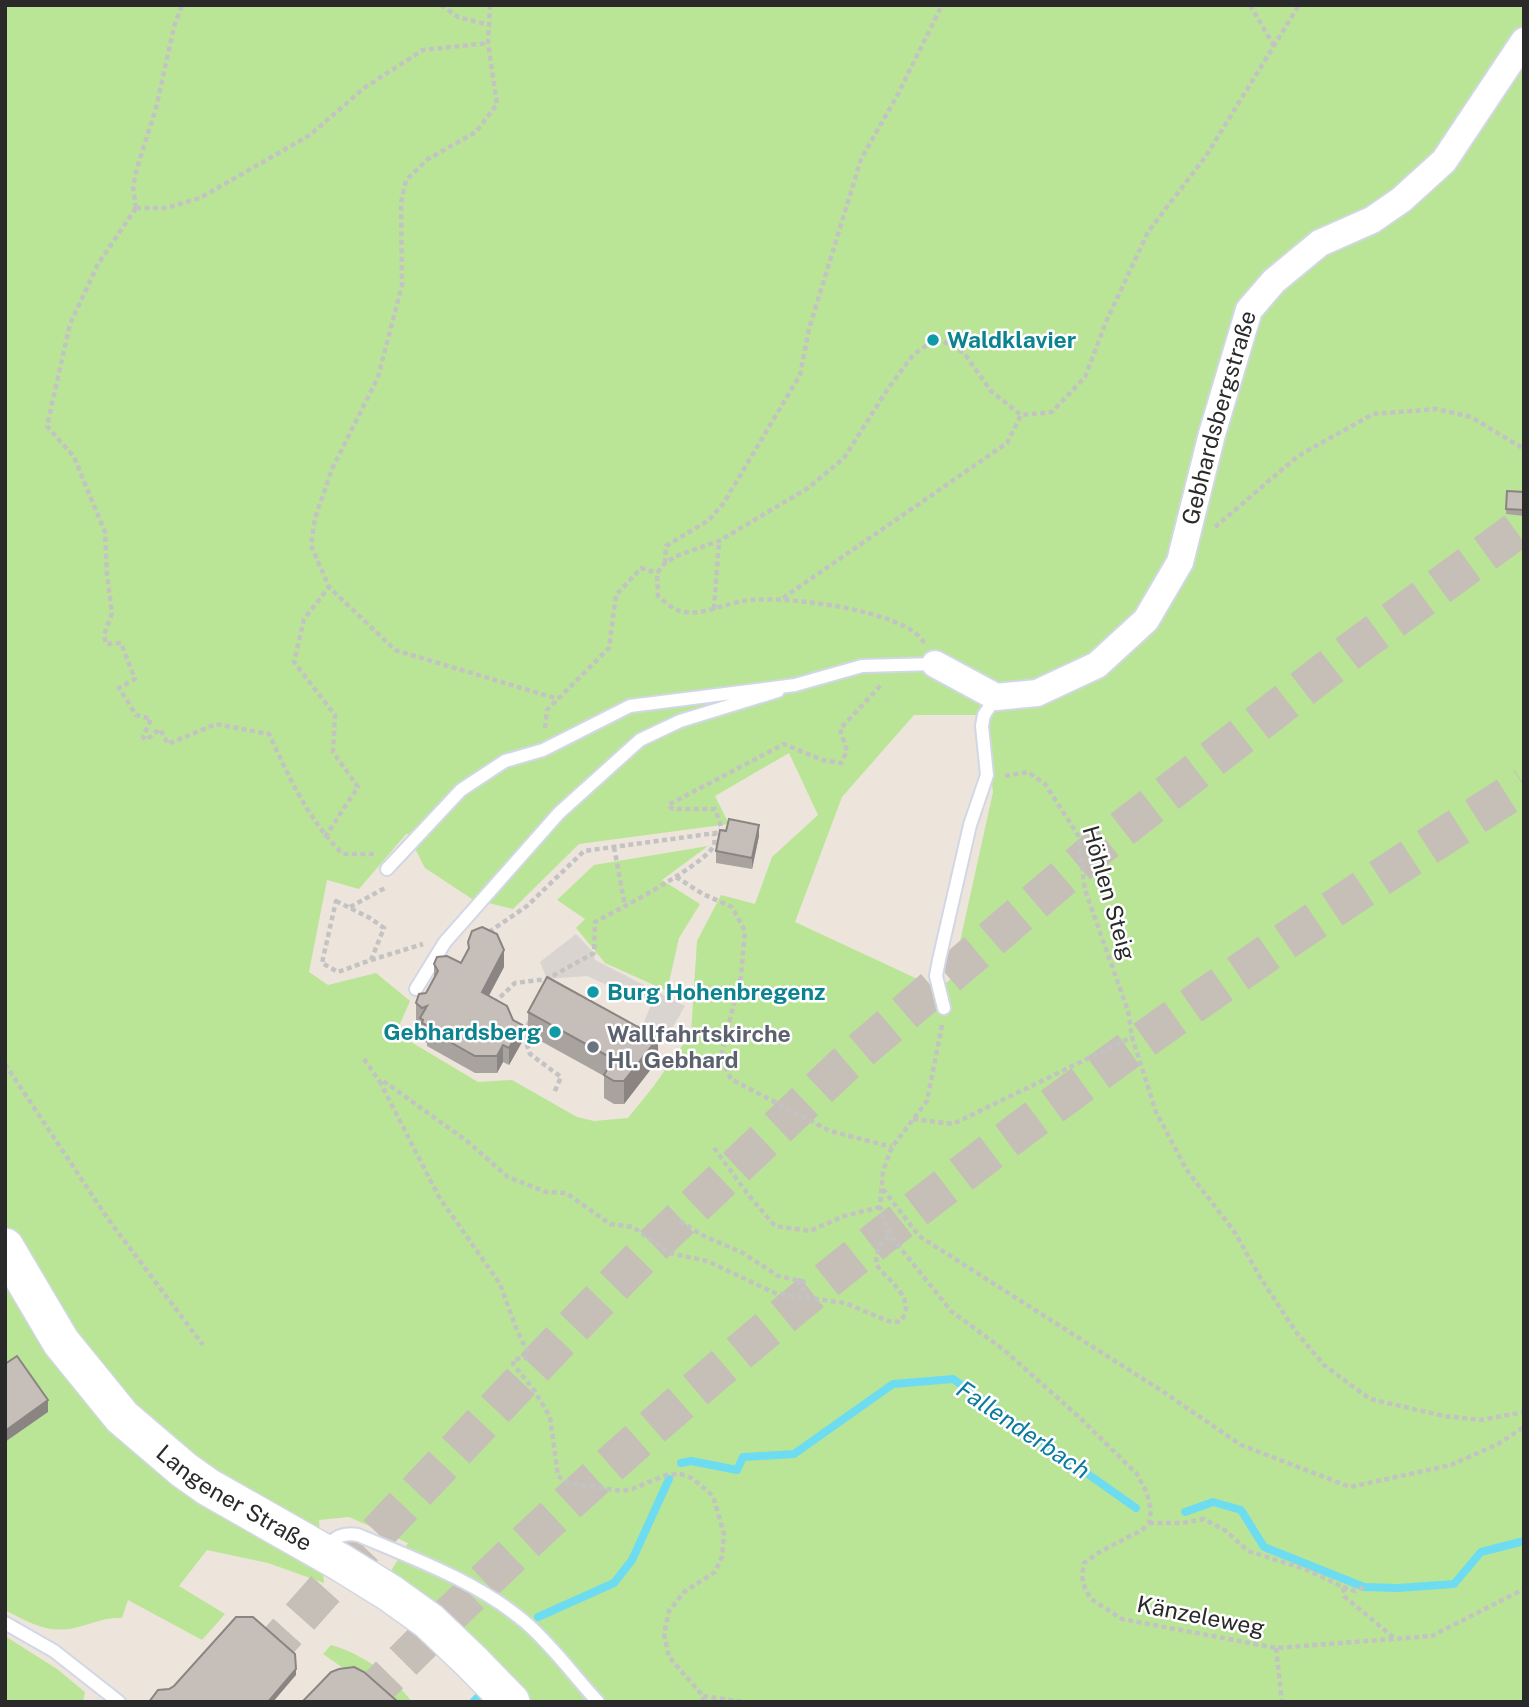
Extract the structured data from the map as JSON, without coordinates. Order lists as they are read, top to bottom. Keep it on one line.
{"streets":{"main road":["Langener Straße"],"street":["Gebhardsbergstraße"],"path":["Höhlen Steig","Känzeleweg"]},"water":["Fallenderbach"],"places":["Waldklavier","Burg Hohenbregenz","Gebhardsberg","Wallfahrtskirche Hl. Gebhard"]}
